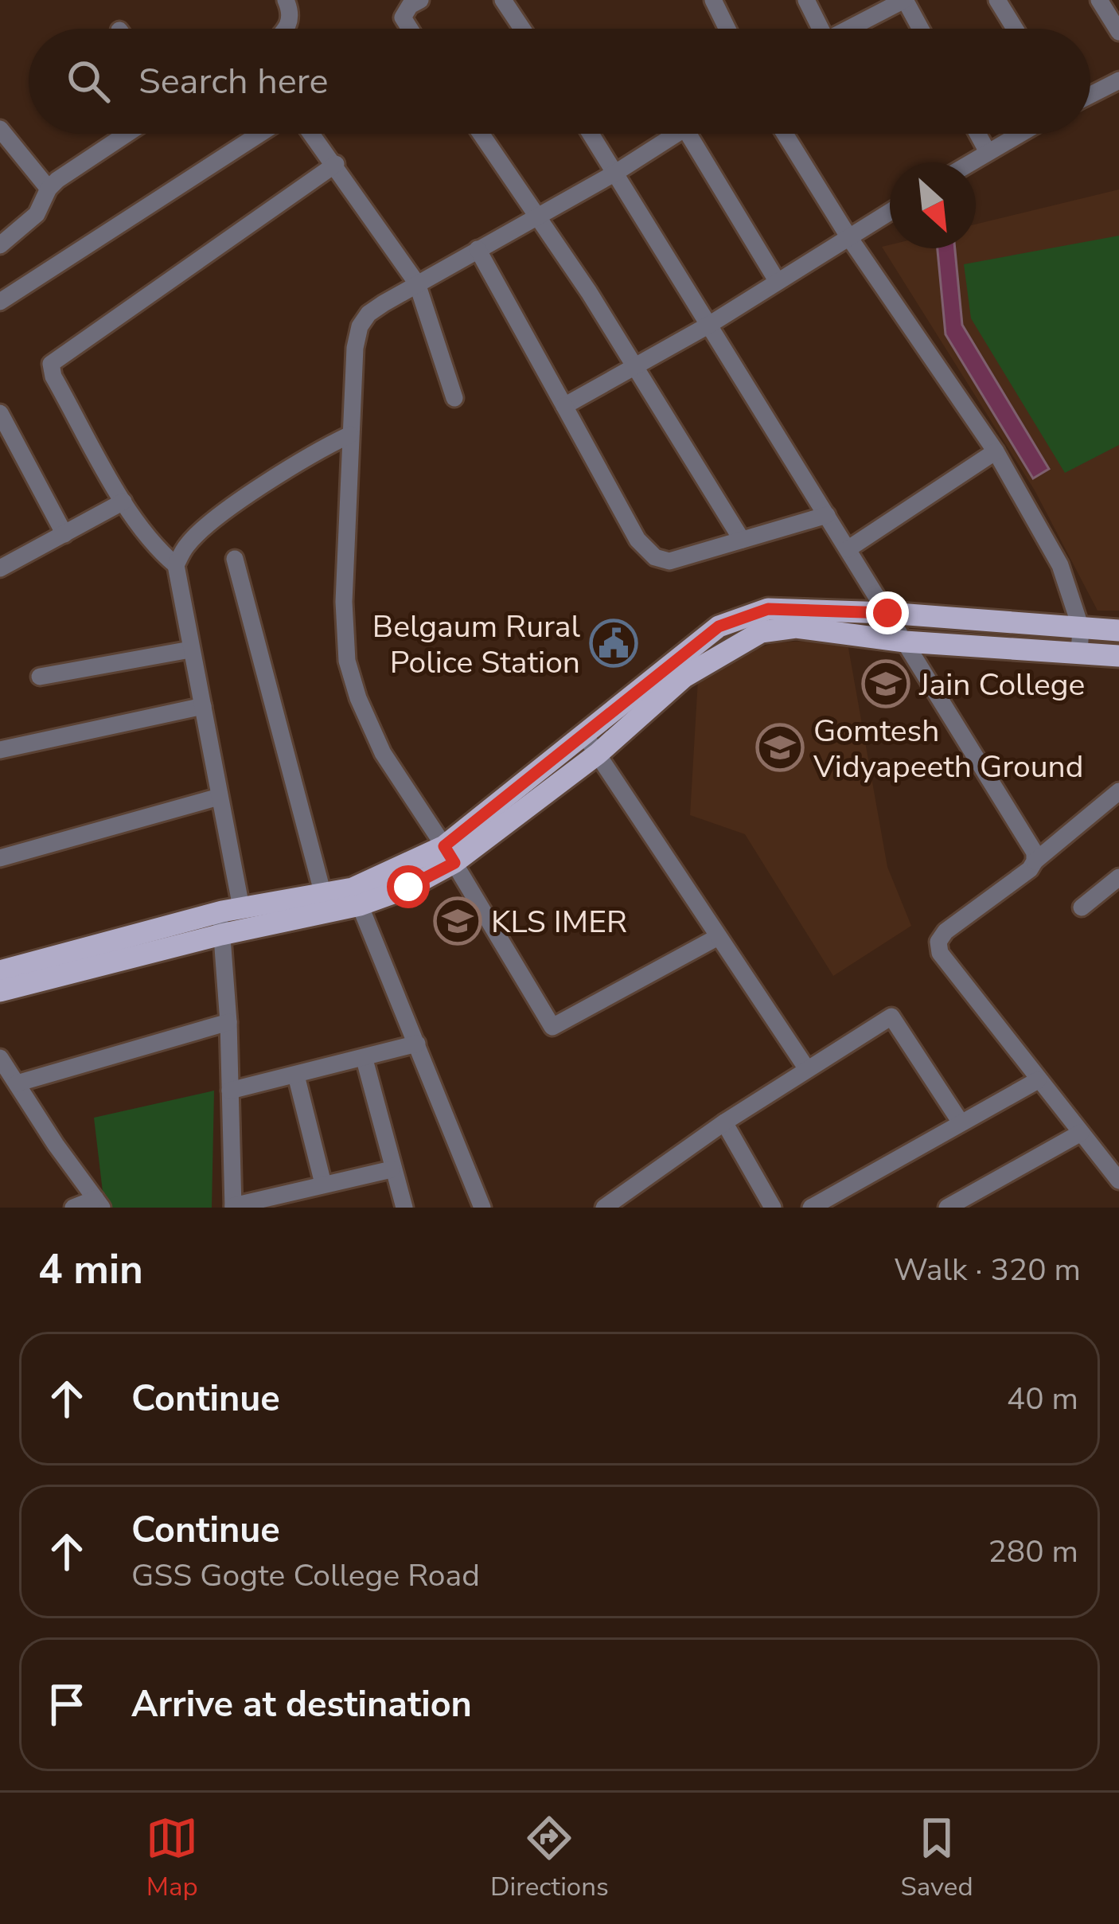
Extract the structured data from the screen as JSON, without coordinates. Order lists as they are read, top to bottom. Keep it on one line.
{"places":{"public building":["Belgaum Rural Police Station"],"school or university":["Jain College","Gomtesh Vidyapeeth Ground","KLS IMER"]},"north":"bottom right","page":{"search":"Search here","heading":["4 min","Walk · 320 m"],"list":[["Continue","40 m"],["Continue","GSS Gogte College Road","280 m"],"Arrive at destination"],"nav":["Map","Directions","Saved"]}}
